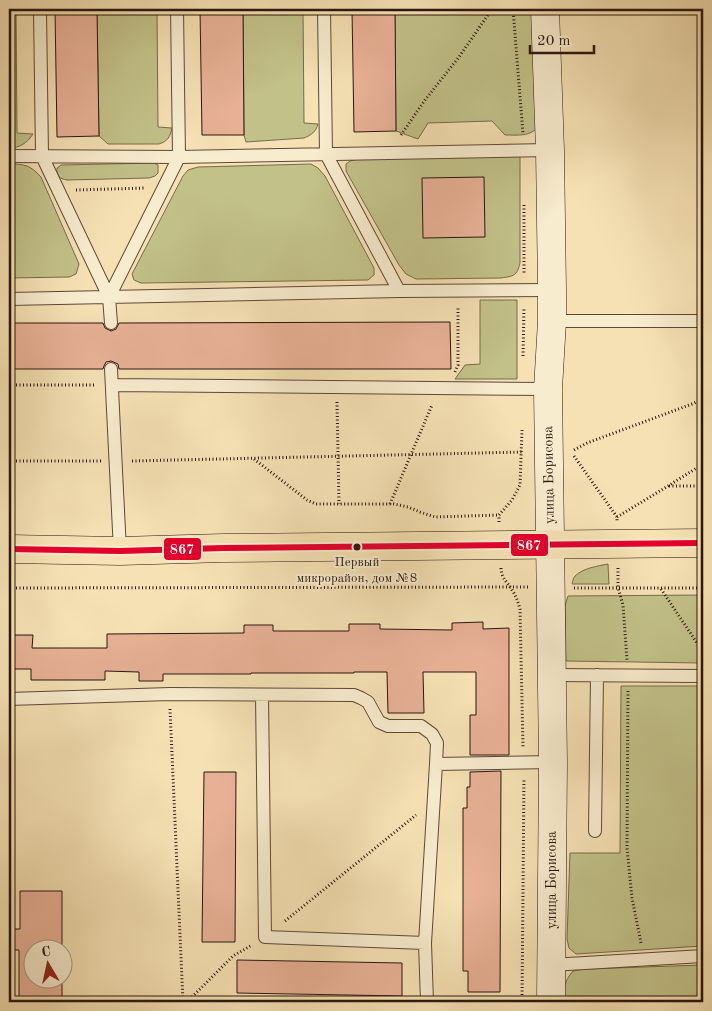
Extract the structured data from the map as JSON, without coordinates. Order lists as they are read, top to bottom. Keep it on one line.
{"streets":{"street":["улица Борисова"]},"places":["Первый микрорайон, дом №8"],"lines":["transit line 867"],"scale_bar":"20 m","north":"top"}
